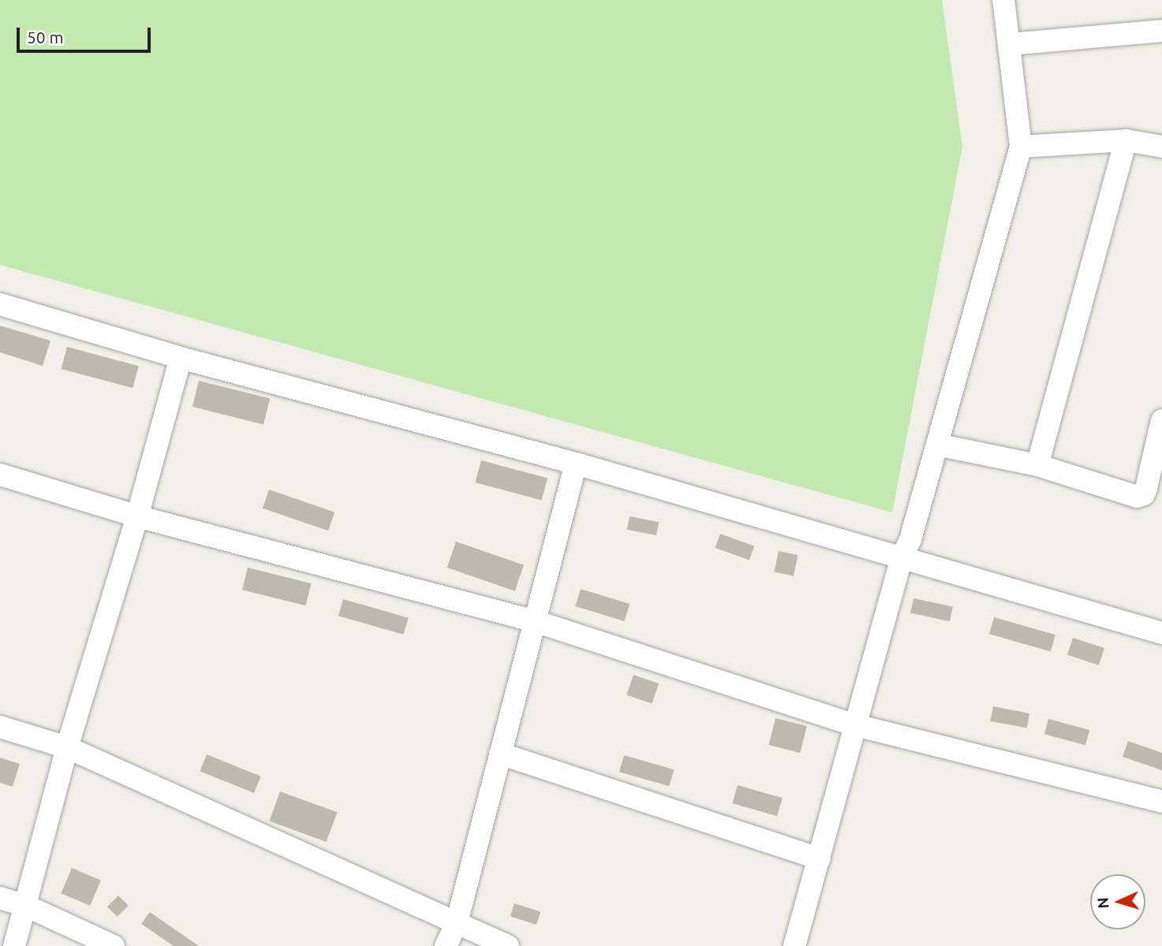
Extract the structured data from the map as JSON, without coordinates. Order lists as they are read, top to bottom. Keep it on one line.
{"scale_bar":"50 m","north":"left"}
